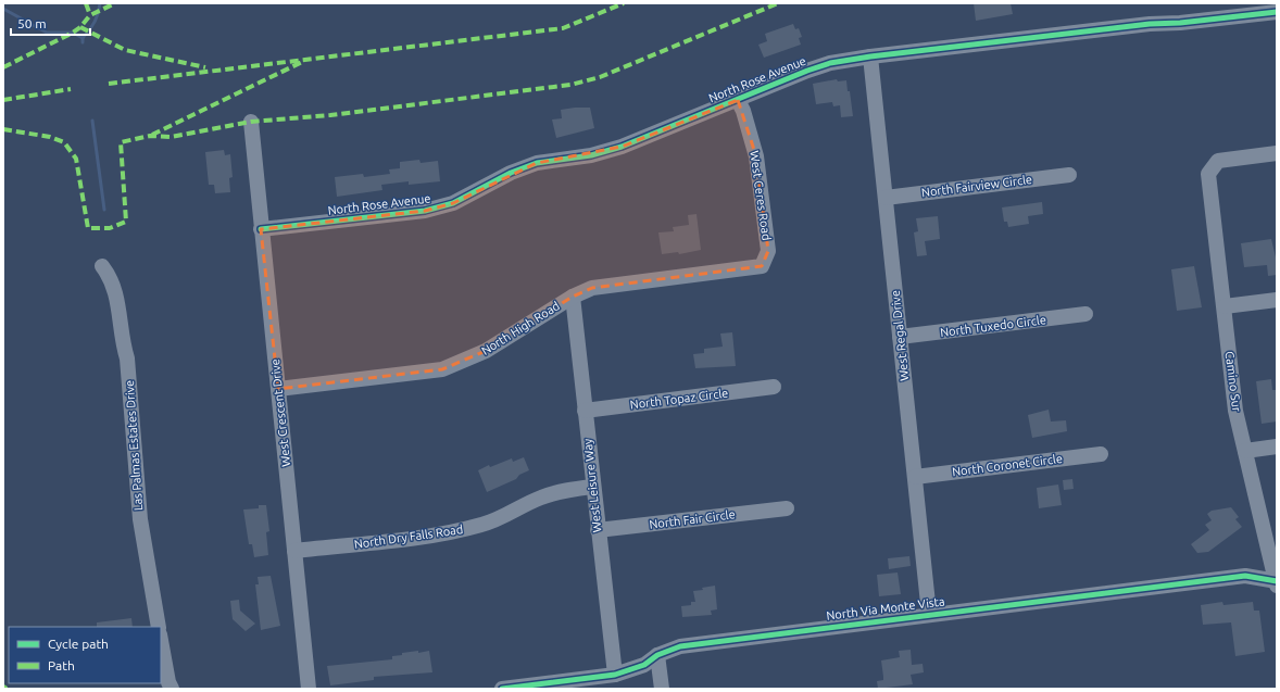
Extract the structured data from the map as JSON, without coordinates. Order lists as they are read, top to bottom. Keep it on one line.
{"streets":{"street":["North Rose Avenue","North Fairview Circle","West Ceres Road","North Tuxedo Circle","North High Road","West Regal Drive","Camino Sur","North Topaz Circle","West Crescent Drive","Las Palmas Estates Drive","North Coronet Circle","West Leisure Way","North Fair Circle","North Dry Falls Road","North Via Monte Vista"]},"crossings":[["North Rose Avenue","West Ceres Road"],["North Rose Avenue","West Regal Drive"],["North Rose Avenue","West Crescent Drive"],["North Fairview Circle","West Regal Drive"],["West Ceres Road","North High Road"],["North Tuxedo Circle","West Regal Drive"],["North High Road","West Crescent Drive"],["North High Road","West Leisure Way"],["West Regal Drive","North Coronet Circle"],["West Regal Drive","North Via Monte Vista"],["Camino Sur","North Via Monte Vista"],["North Topaz Circle","West Leisure Way"],["West Crescent Drive","North Dry Falls Road"],["West Leisure Way","North Fair Circle"],["West Leisure Way","North Dry Falls Road"],["West Leisure Way","North Via Monte Vista"]],"legend":["Cycle path","Path"],"scale_bar":"50 m"}
